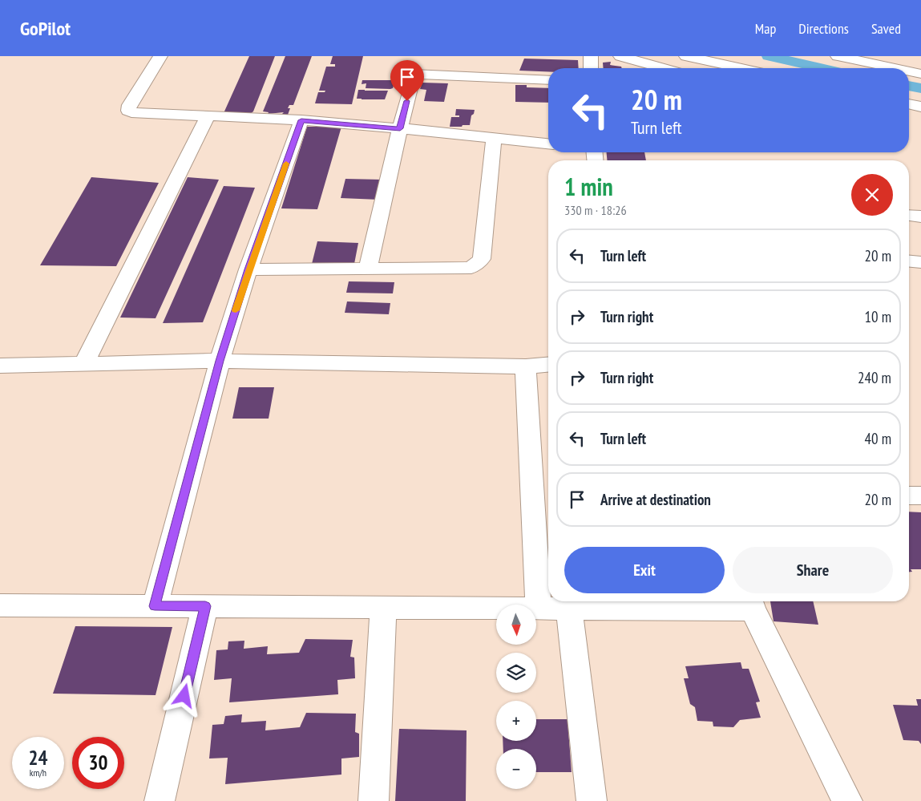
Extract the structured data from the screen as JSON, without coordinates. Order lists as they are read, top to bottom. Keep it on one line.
{"north":"bottom","page":{"header":"GoPilot","nav":["Map","Directions","Saved"],"turn":["20 m","Turn left"],"heading":["1 min","330 m · 18:26"],"list":[{"name":"Turn left","value":"20 m"},{"name":"Turn right","value":"10 m"},{"name":"Turn right","value":"240 m"},{"name":"Turn left","value":"40 m"},{"name":"Arrive at destination","value":"20 m"}],"buttons":["Exit","Share"],"map_buttons":["+","−"],"speed":"24 km/h","limit":"30"}}
